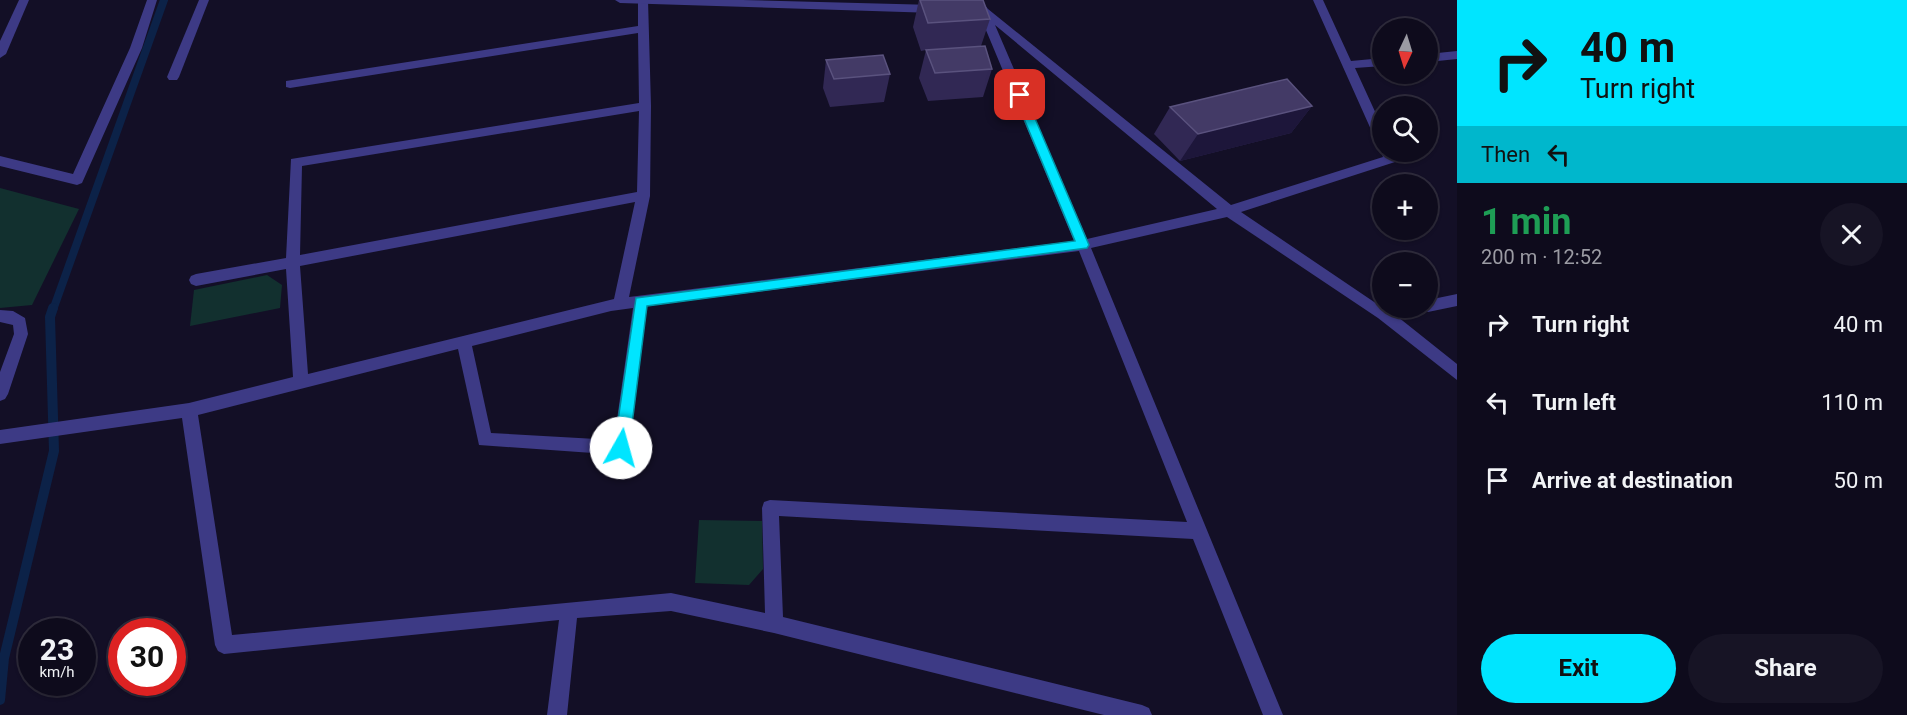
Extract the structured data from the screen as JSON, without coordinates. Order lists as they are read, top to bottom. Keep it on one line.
{"north":"bottom","page":{"turn":["40 m","Turn right"],"map_buttons":["+","−"],"then":"Then","heading":["1 min","200 m · 12:52"],"list":[{"name":"Turn right","value":"40 m"},{"name":"Turn left","value":"110 m"},{"name":"Arrive at destination","value":"50 m"}],"speed":"23 km/h","limit":"30","buttons":["Exit","Share"]}}
